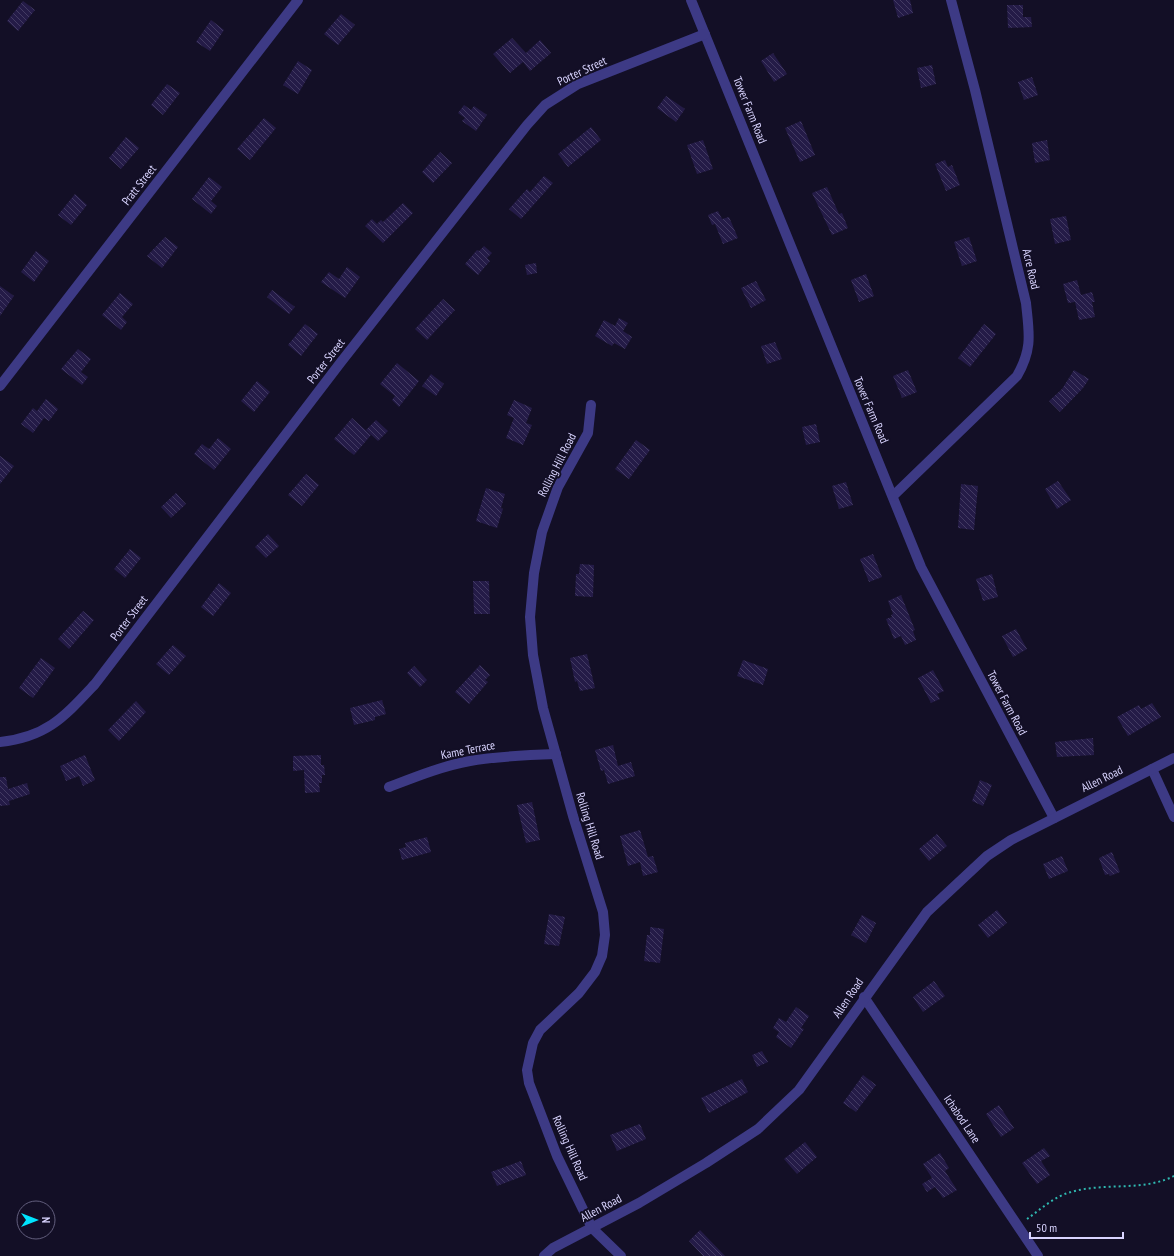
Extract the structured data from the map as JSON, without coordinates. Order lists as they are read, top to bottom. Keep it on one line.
{"streets":{"street":["Porter Street","Tower Farm Road","Pratt Street","Acre Road","Rolling Hill Road","Kame Terrace","Allen Road","Ichabod Lane"]},"crossings":[["Porter Street","Tower Farm Road"],["Tower Farm Road","Acre Road"],["Tower Farm Road","Allen Road"],["Rolling Hill Road","Kame Terrace"],["Rolling Hill Road","Allen Road"],["Allen Road","Ichabod Lane"]],"scale_bar":"50 m","north":"right"}
